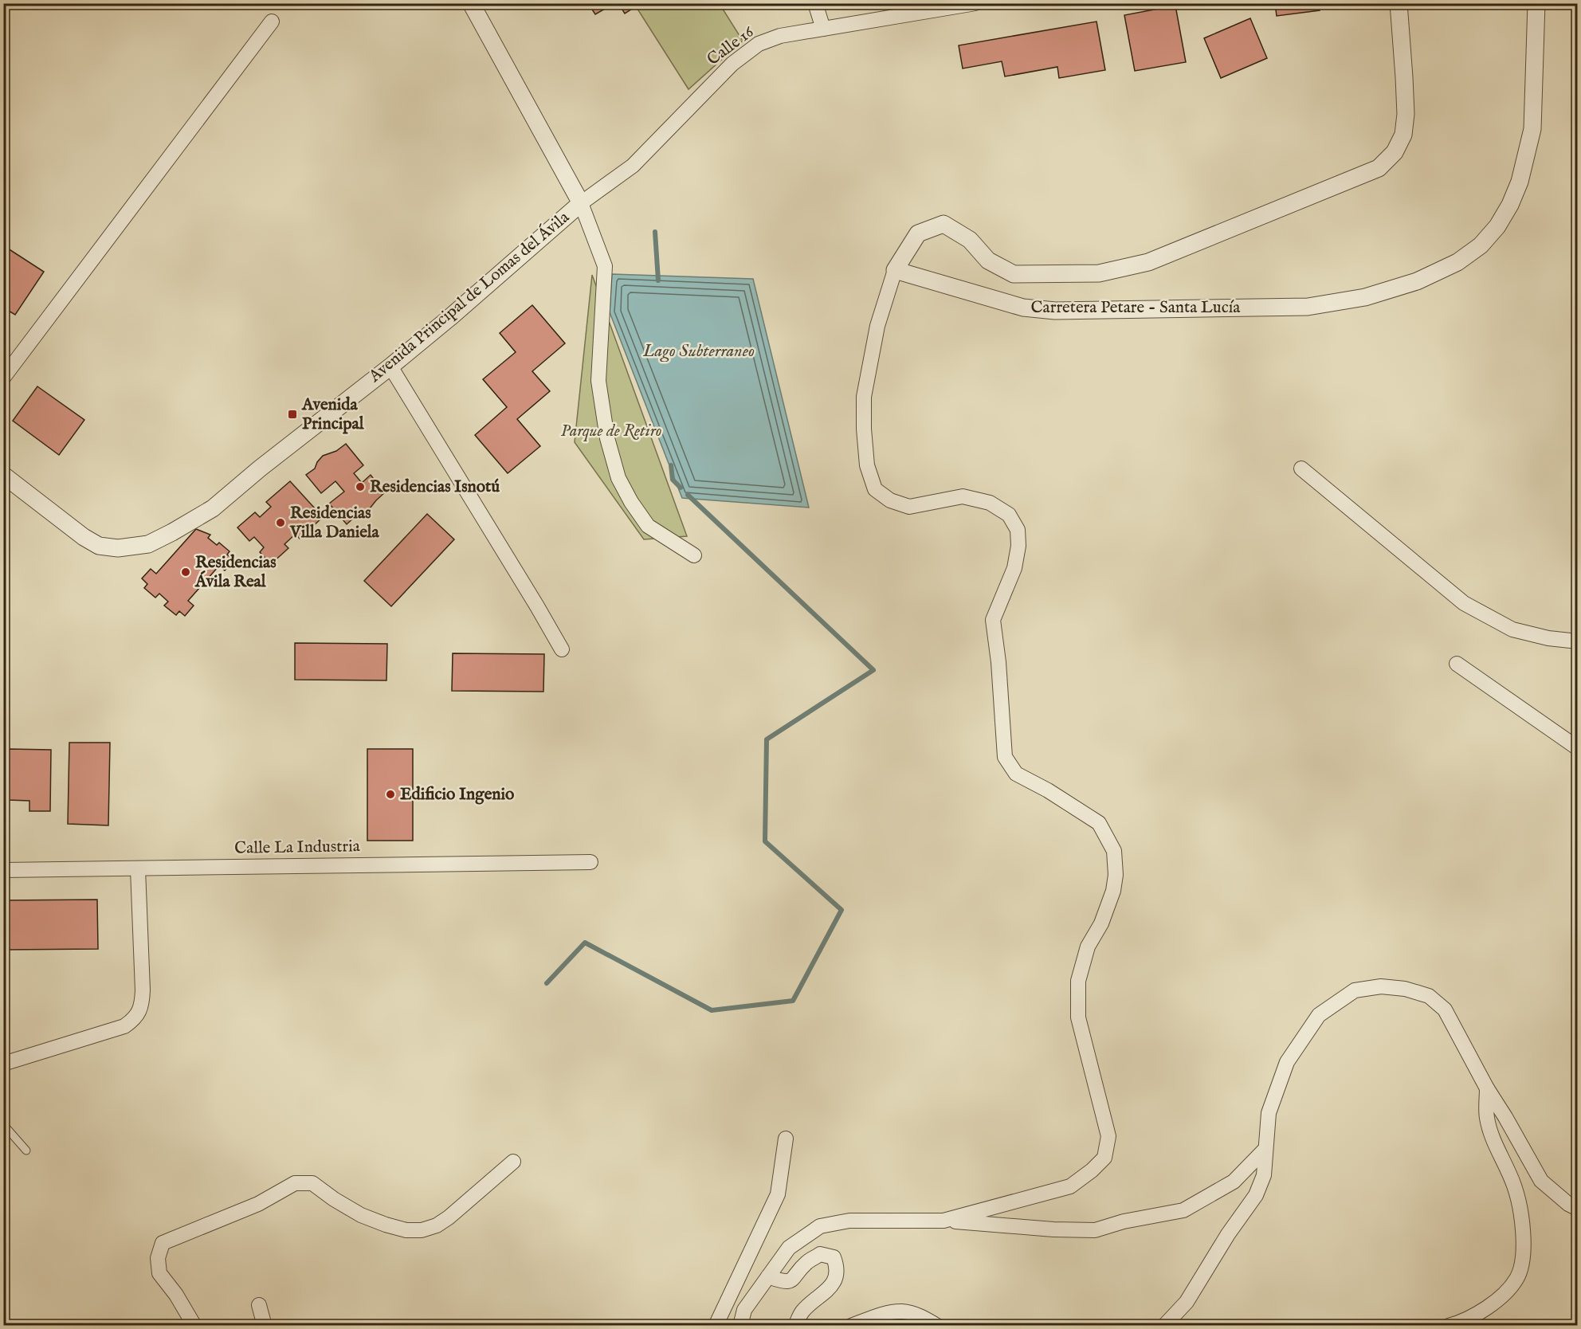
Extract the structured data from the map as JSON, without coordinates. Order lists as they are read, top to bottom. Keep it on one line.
{"streets":{"street":["Calle 16","Avenida Principal de Lomas del Ávila","Carretera Petare - Santa Lucía","Calle La Industria"]},"crossings":[["Calle 16","Avenida Principal de Lomas del Ávila"]],"water":["Lago Subterraneo"],"parks":["Parque de Retiro"],"places":{"transit":["Avenida Principal"],"other":["Residencias Isnotú","Residencias Villa Daniela","Residencias Ávila Real","Edificio Ingenio"]}}
